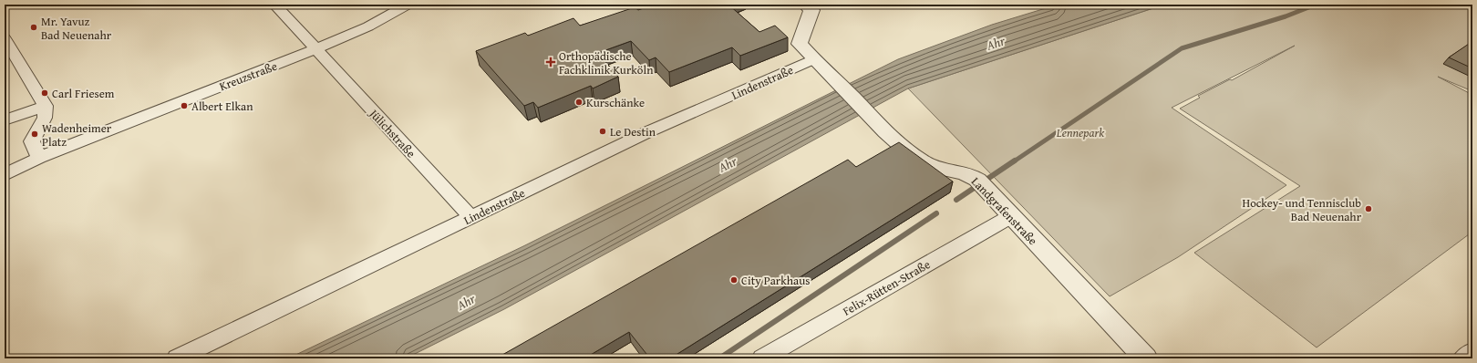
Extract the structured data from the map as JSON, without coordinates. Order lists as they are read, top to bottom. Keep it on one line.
{"streets":{"street":["Kreuzstraße","Lindenstraße","Jülichstraße","Landgrafenstraße","Felix-Rütten-Straße"]},"crossings":[["Kreuzstraße","Jülichstraße"],["Lindenstraße","Jülichstraße"],["Lindenstraße","Landgrafenstraße"],["Landgrafenstraße","Felix-Rütten-Straße"]],"water":["Ahr"],"parks":["Lennepark"],"places":{"other":["Mr. Yavuz Bad Neuenahr","Carl Friesem","Kurschänke","Albert Elkan","Le Destin","Wadenheimer Platz","Hockey- und Tennisclub Bad Neuenahr","City Parkhaus"],"health":["Orthopädische Fachklinik Kurköln"]}}
